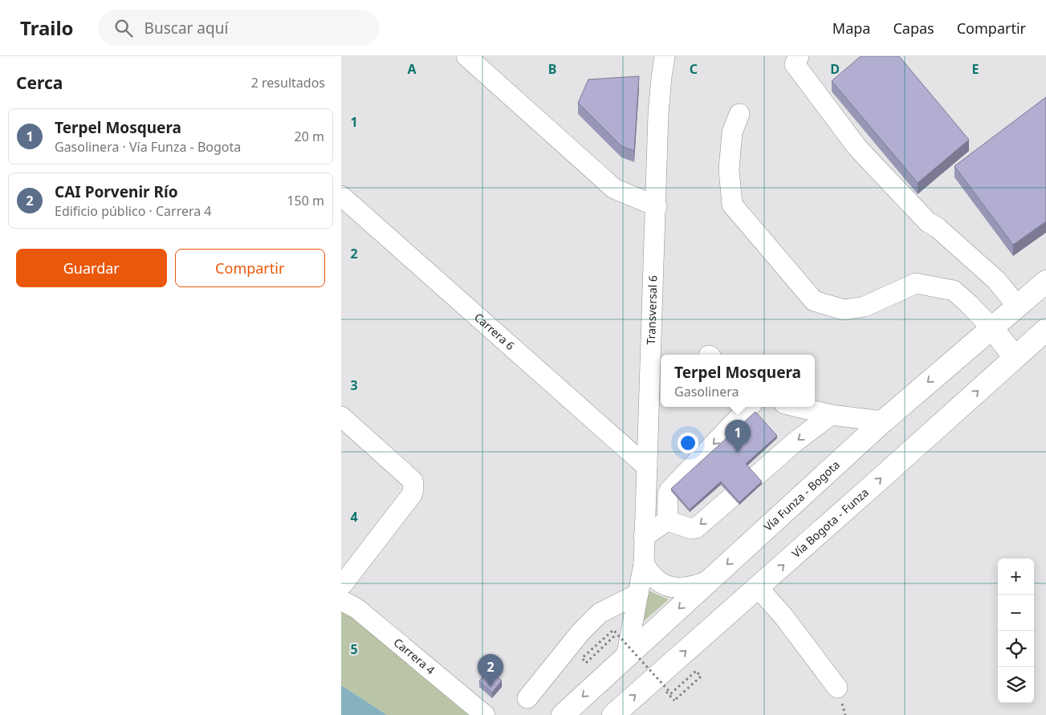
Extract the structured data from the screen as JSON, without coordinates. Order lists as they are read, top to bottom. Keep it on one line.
{"streets":{"main road":["Vía Funza - Bogota","Vía Bogota - Funza"],"street":["Transversal 6","Carrera 6","Carrera 4"]},"crossings":[["Transversal 6","Carrera 6"],["Transversal 6","Vía Funza - Bogota"]],"one_way":["Vía Funza - Bogota","Vía Bogota - Funza"],"page":{"header":"Trailo","search":"Buscar aquí","nav":["Mapa","Capas","Compartir"],"heading":["Cerca","2 resultados"],"list":[{"mark":"1","name":"Terpel Mosquera","note":"Gasolinera · Vía Funza - Bogota","value":"20 m"},{"mark":"2","name":"CAI Porvenir Río","note":"Edificio público · Carrera 4","value":"150 m"}],"buttons":["Guardar","Compartir"],"popup":["Terpel Mosquera","Gasolinera"],"pins":["1","2"],"map_buttons":["+","−"]},"grid":{"columns":["A","B","C","D","E"],"rows":["1","2","3","4","5"]}}
